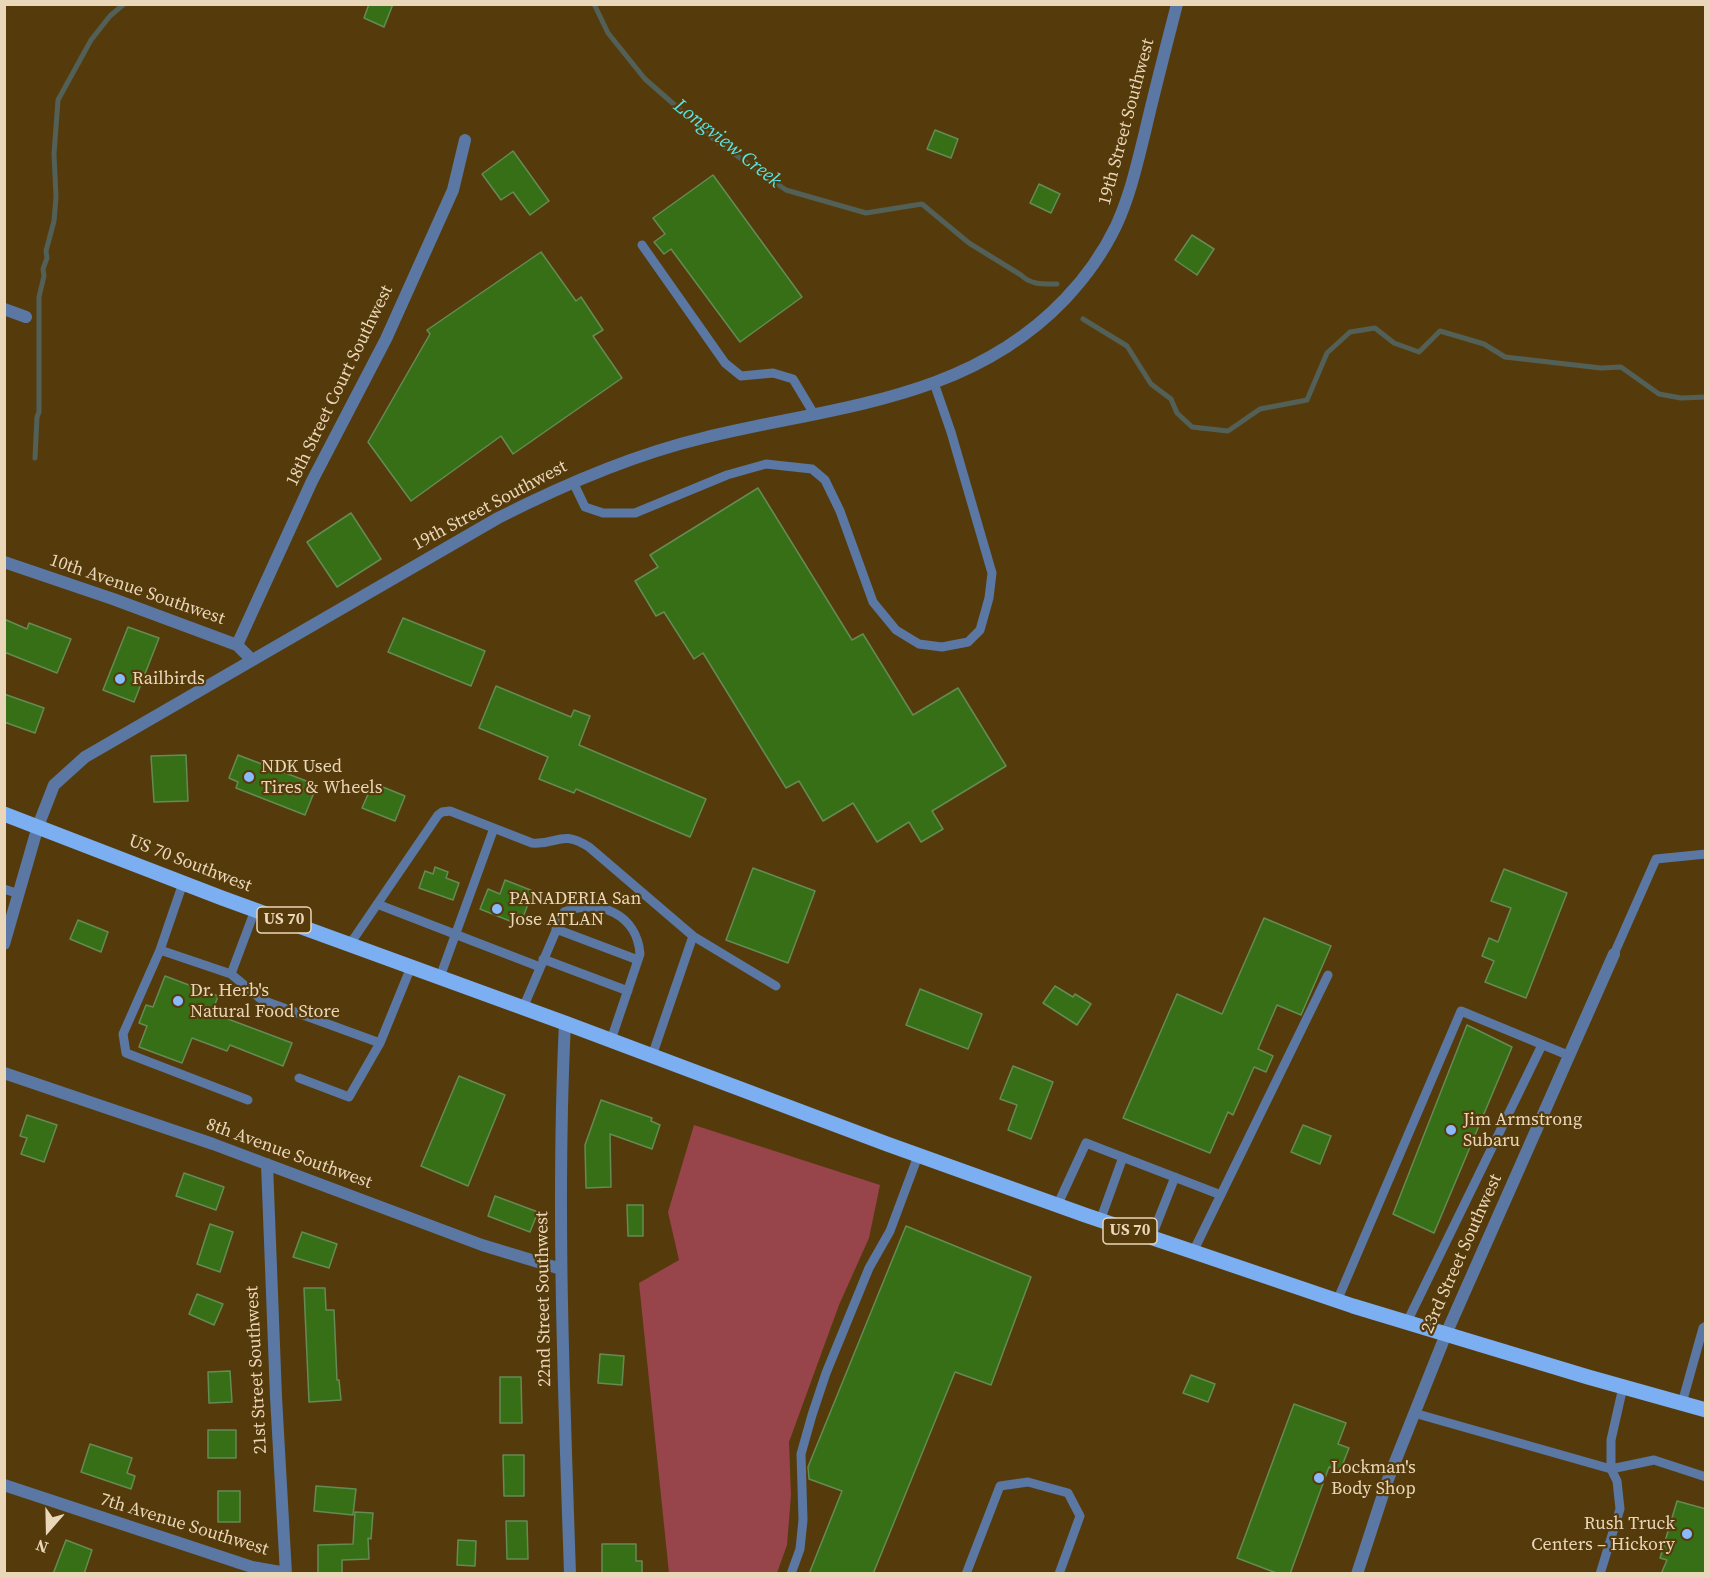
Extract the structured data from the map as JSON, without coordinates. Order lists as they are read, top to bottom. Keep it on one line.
{"streets":{"main road":["US 70 Southwest","US 70"],"street":["19th Street Southwest","18th Street Court Southwest","10th Avenue Southwest","8th Avenue Southwest","23rd Street Southwest","22nd Street Southwest","21st Street Southwest","7th Avenue Southwest"]},"crossings":[["19th Street Southwest","10th Avenue Southwest"],["19th Street Southwest","US 70 Southwest"],["18th Street Court Southwest","10th Avenue Southwest"],["US 70 Southwest","US 70"],["US 70 Southwest","22nd Street Southwest"],["US 70","23rd Street Southwest"],["US 70","22nd Street Southwest"],["8th Avenue Southwest","22nd Street Southwest"],["8th Avenue Southwest","21st Street Southwest"],["21st Street Southwest","7th Avenue Southwest"]],"water":["Longview Creek"],"places":["Railbirds","NDK Used Tires & Wheels","PANADERIA San Jose ATLAN","Dr. Herb's Natural Food Store","Jim Armstrong Subaru","Lockman's Body Shop","Rush Truck Centers – Hickory"],"north":"bottom"}
